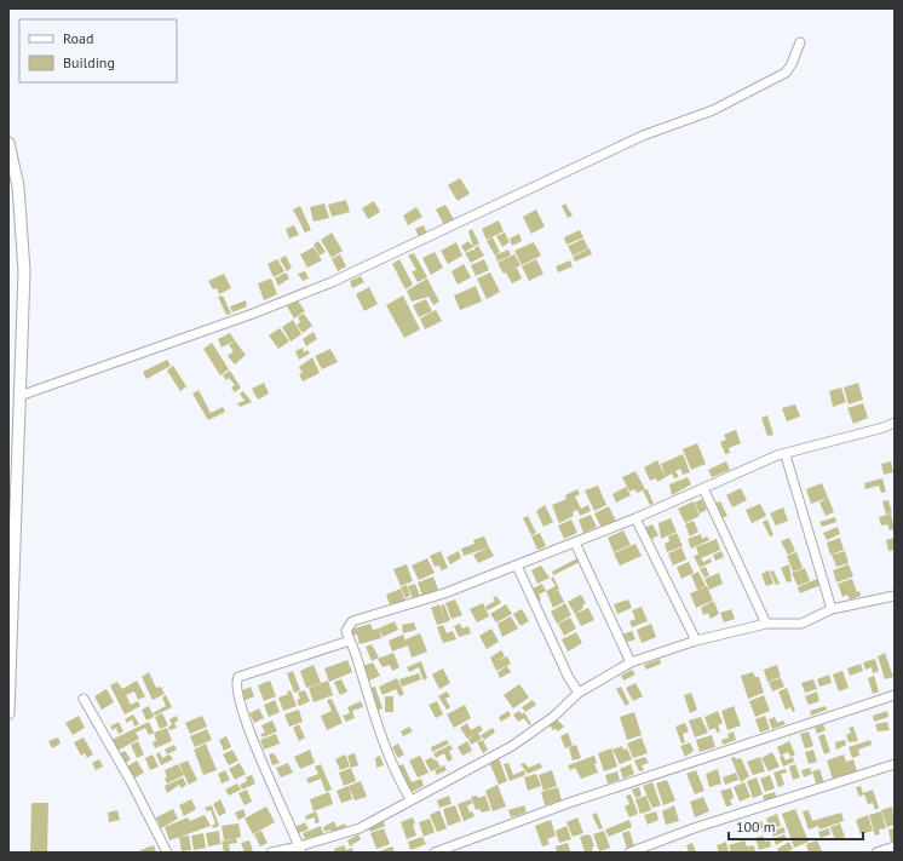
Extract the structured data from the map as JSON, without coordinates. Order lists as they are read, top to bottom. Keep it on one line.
{"legend":["Road","Building"],"scale_bar":"100 m"}
